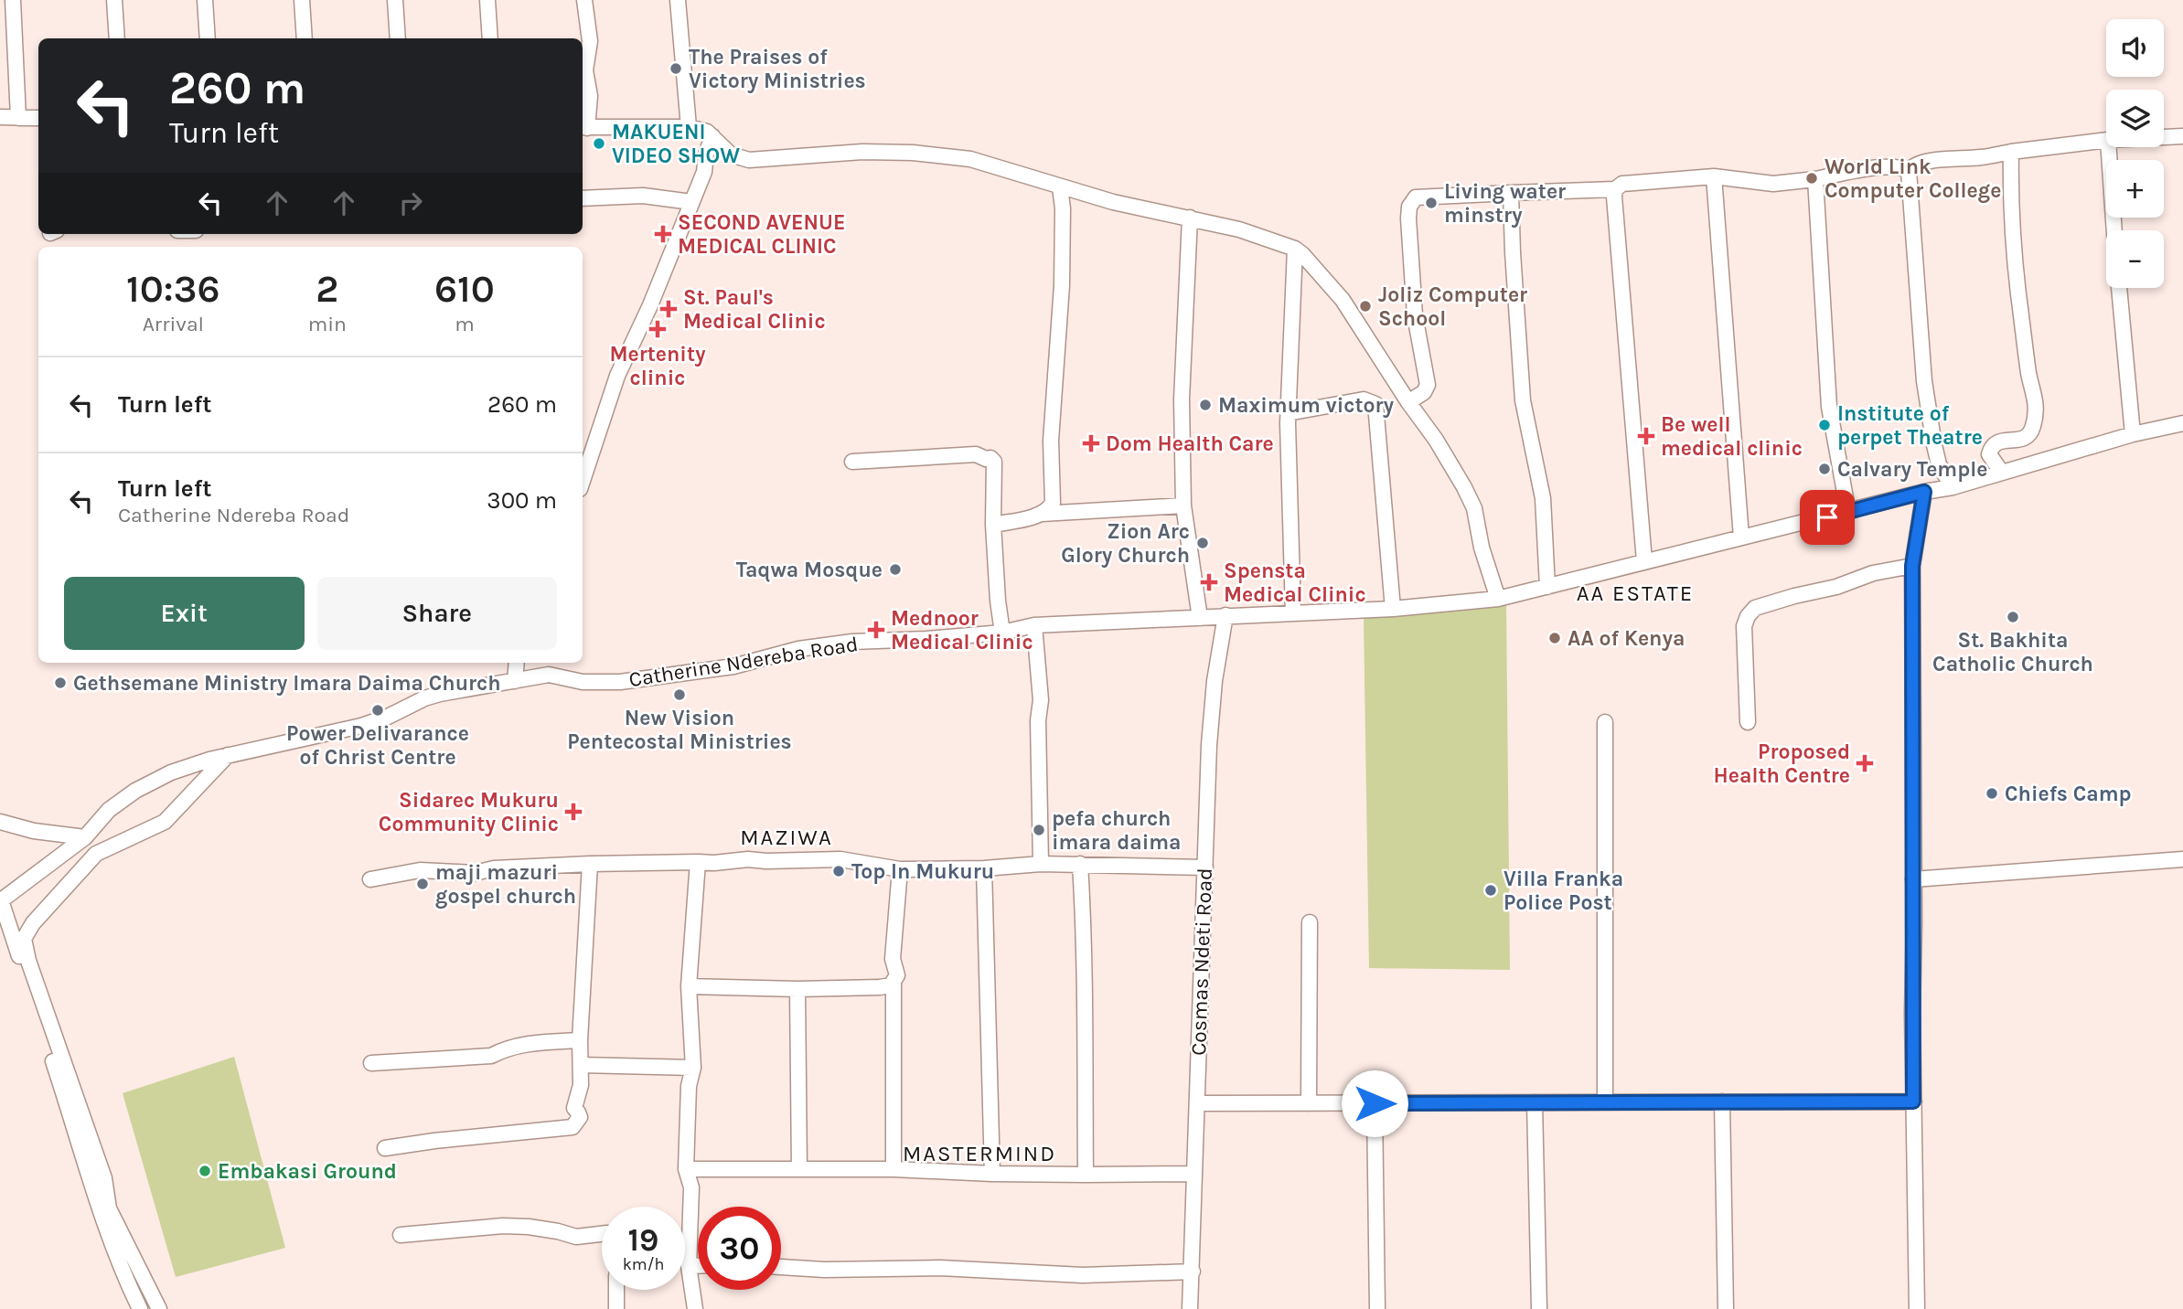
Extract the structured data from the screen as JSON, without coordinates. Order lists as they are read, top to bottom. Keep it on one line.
{"streets":{"street":["Catherine Ndereba Road","Cosmas Ndeti Road"]},"crossings":[["Catherine Ndereba Road","Cosmas Ndeti Road"]],"districts":["AA ESTATE","MAZIWA","MASTERMIND"],"places":{"other":["The Praises of Victory Ministries","MAKUENI VIDEO SHOW","World Link Computer College","Living water minstry","Joliz Computer School","Maximum victory","Institute of perpet Theatre","Calvary Temple","Zion Arc Glory Church","Taqwa Mosque","St. Bakhita Catholic Church","AA of Kenya","Gethsemane Ministry Imara Daima Church","New Vision Pentecostal Ministries","Power Delivarance of Christ Centre","Chiefs Camp","pefa church imara daima","Top In Mukuru","maji mazuri gospel church","Villa Franka Police Post","Embakasi Ground"],"health":["SECOND AVENUE MEDICAL CLINIC","St. Paul's Medical Clinic","Mertenity clinic","Be well medical clinic","Dom Health Care","Spensta Medical Clinic","Mednoor Medical Clinic","Proposed Health Centre","Sidarec Mukuru Community Clinic"]},"page":{"map_buttons":["+","−"],"turn":["260 m","Turn left"],"eta":["10:36","Arrival","2","min","610","m"],"list":[{"name":"Turn left","value":"260 m"},{"name":"Turn left","note":"Catherine Ndereba Road","value":"300 m"}],"buttons":["Exit","Share"],"speed":"19 km/h","limit":"30"}}
